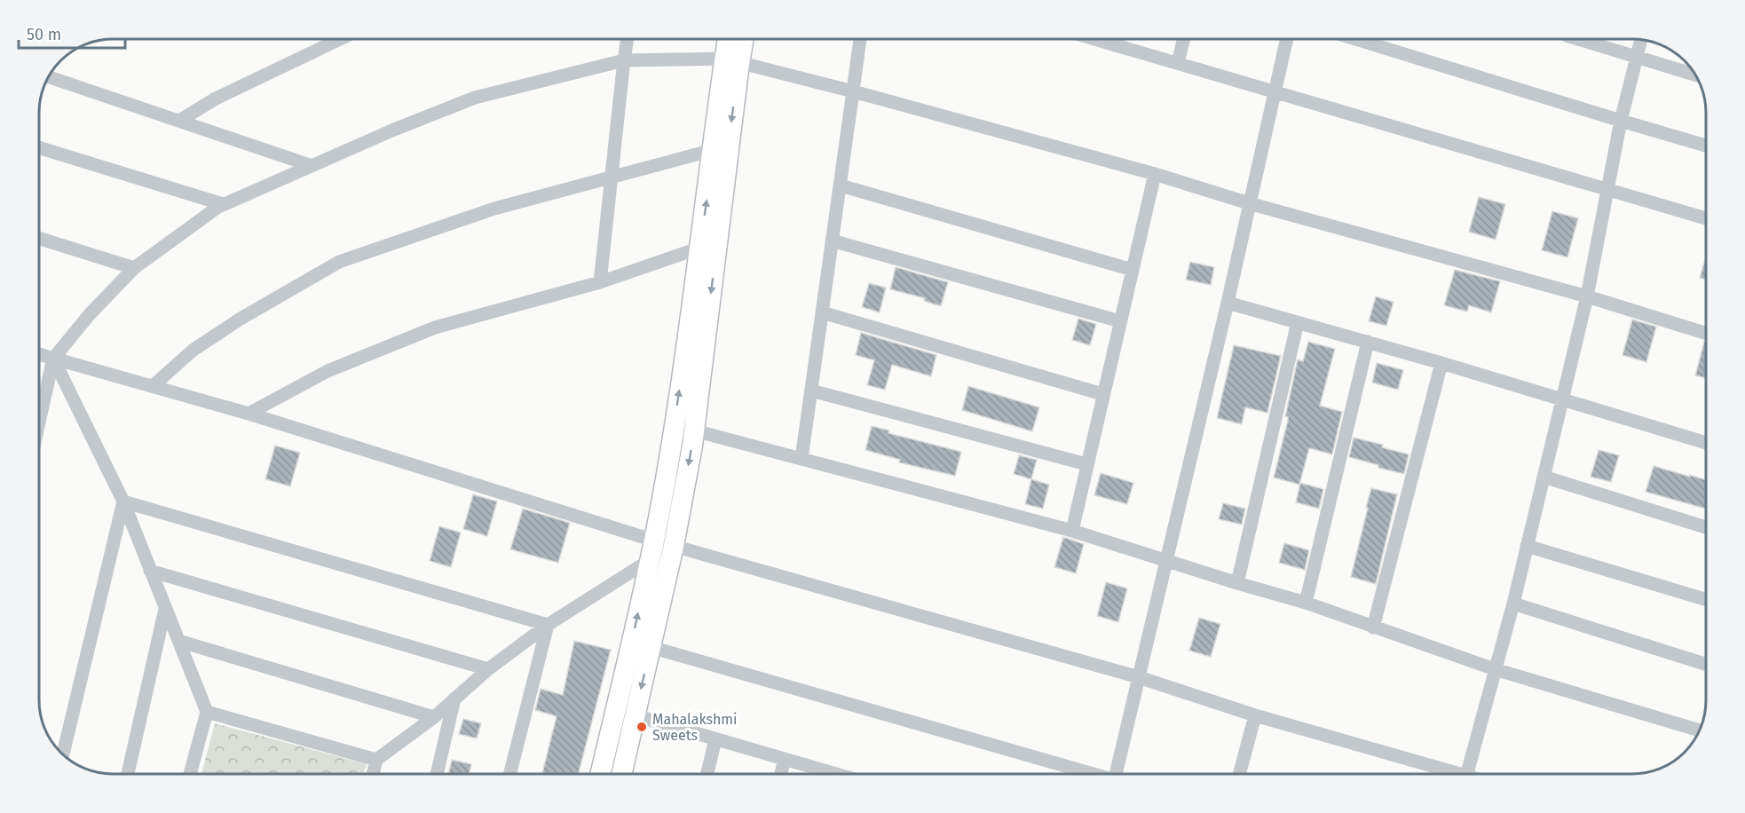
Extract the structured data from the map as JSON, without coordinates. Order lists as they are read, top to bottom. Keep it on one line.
{"places":["Mahalakshmi Sweets"],"scale_bar":"50 m"}
